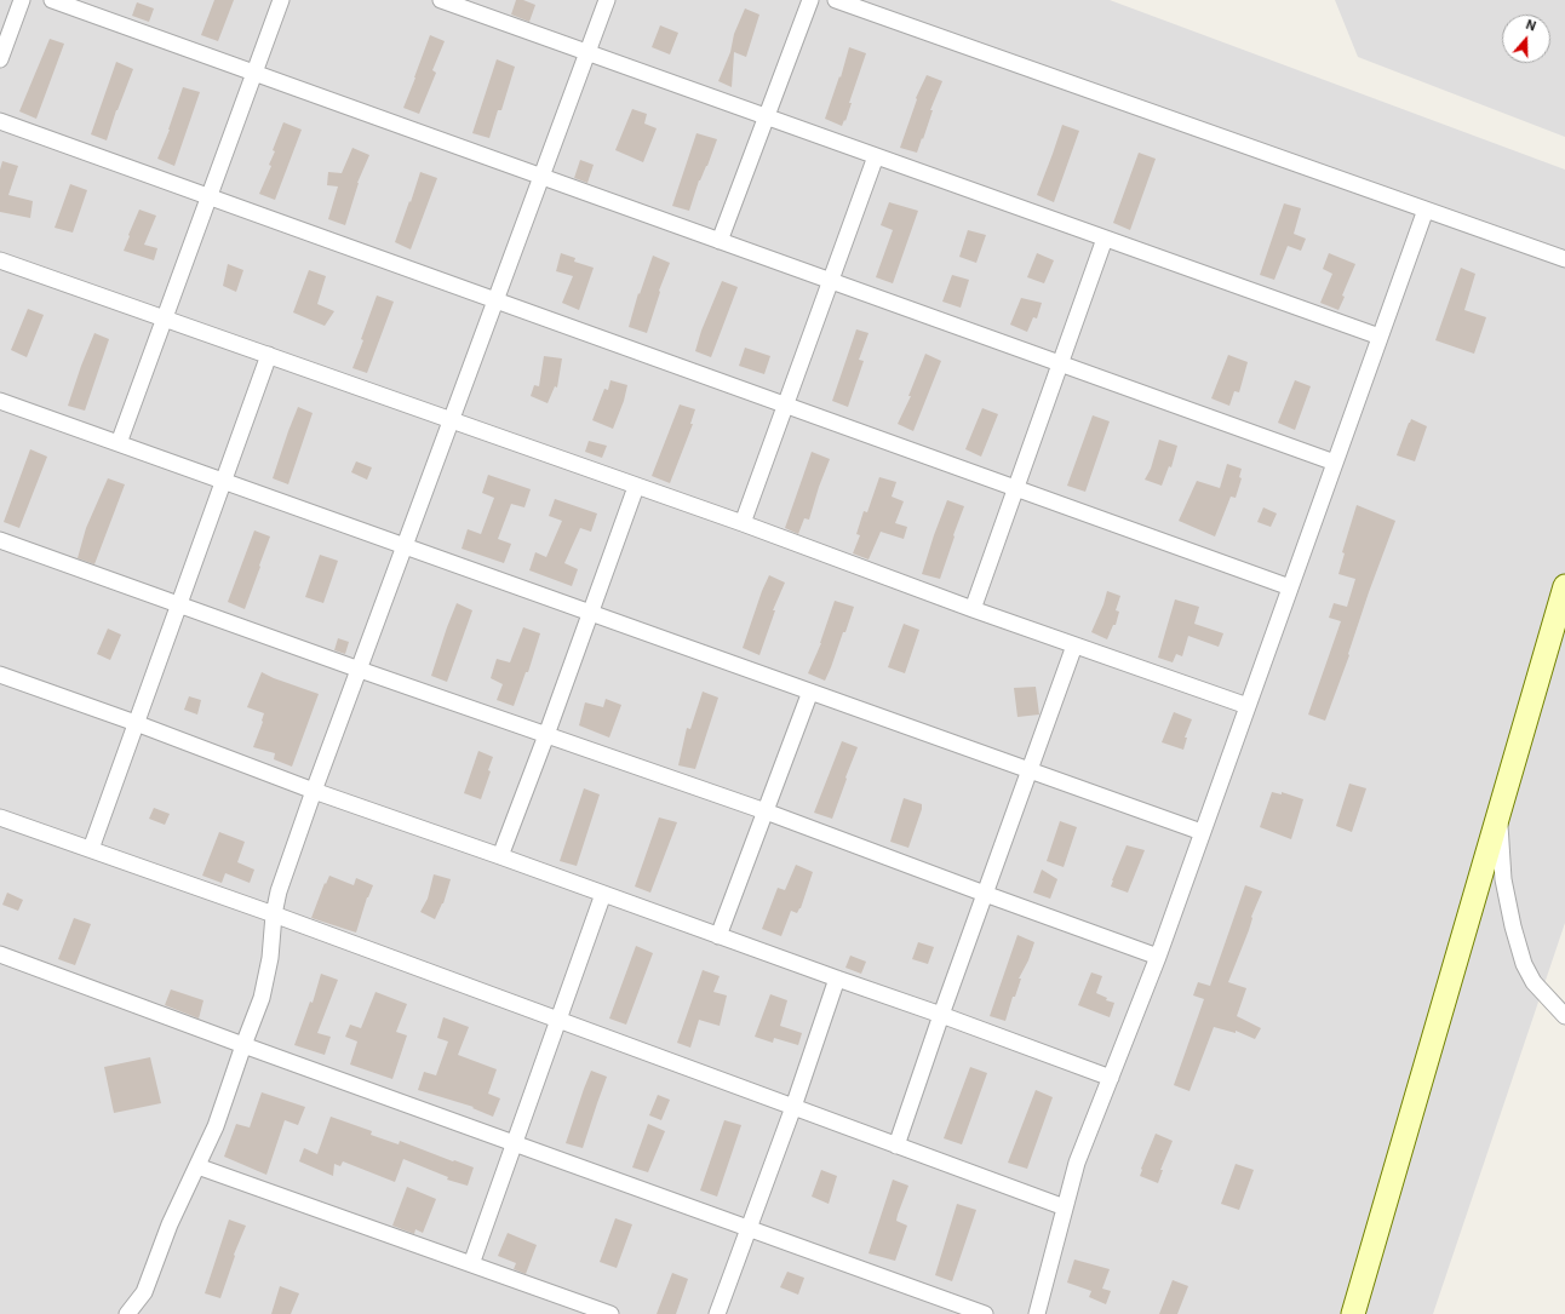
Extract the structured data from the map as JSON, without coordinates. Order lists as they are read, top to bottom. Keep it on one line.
{"north":"top"}
